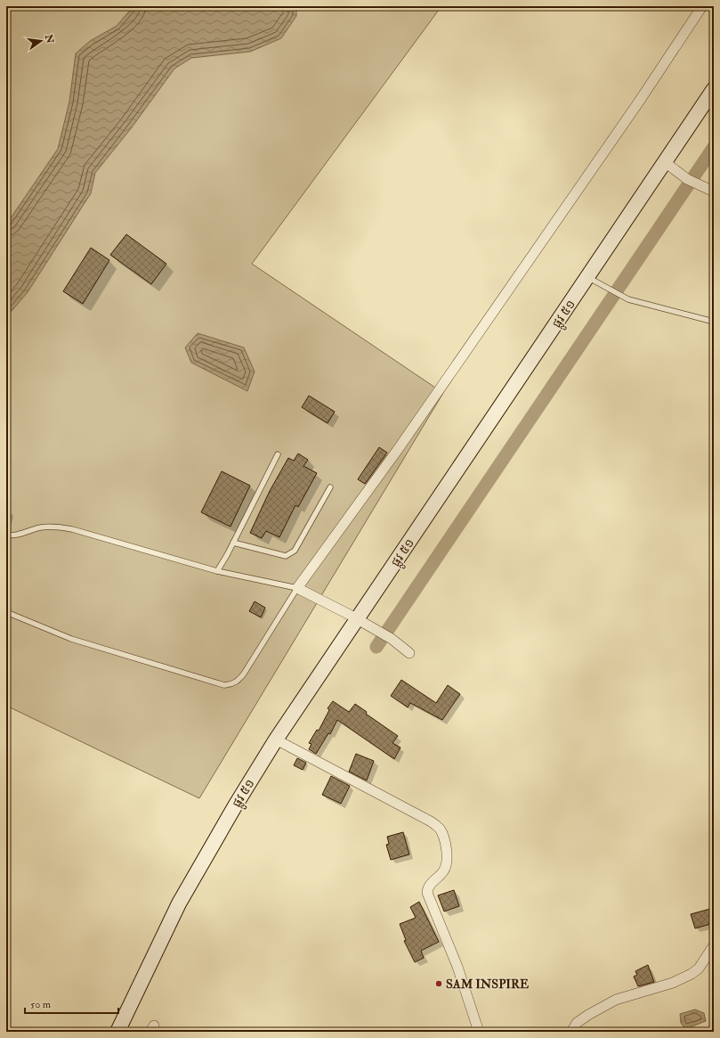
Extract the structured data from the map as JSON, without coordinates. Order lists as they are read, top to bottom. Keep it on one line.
{"streets":{"main road":["ផ្លូវ ៥១"]},"places":["SAM INSPIRE"],"scale_bar":"50 m","north":"right"}
